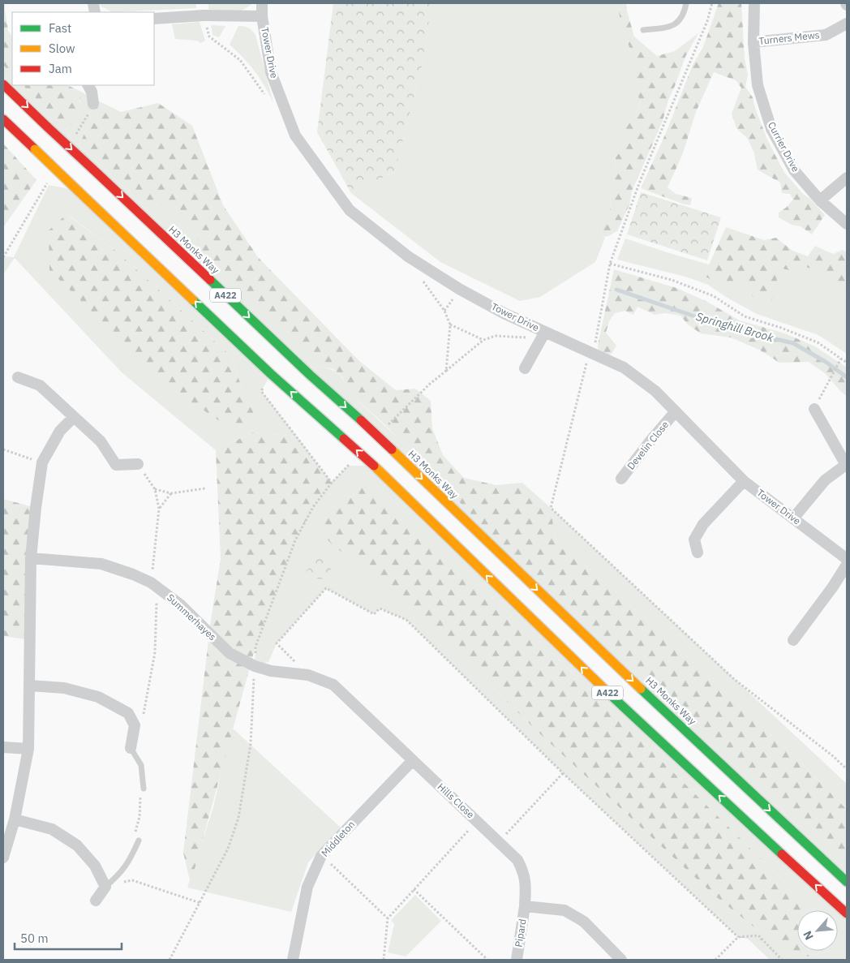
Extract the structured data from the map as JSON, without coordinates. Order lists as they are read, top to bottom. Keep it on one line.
{"streets":{"main road":["H3 Monks Way","A422"],"street":["Turners Mews","Tower Drive","Currier Drive","Develin Close","Summerhayes","Hills Close","Middleton","Pipard"]},"crossings":[["Turners Mews","Currier Drive"],["Tower Drive","Develin Close"],["Summerhayes","Hills Close"],["Hills Close","Middleton"],["Hills Close","Pipard"]],"water":["Springhill Brook"],"legend":["Fast","Slow","Jam"],"scale_bar":"50 m","north":"bottom left"}
